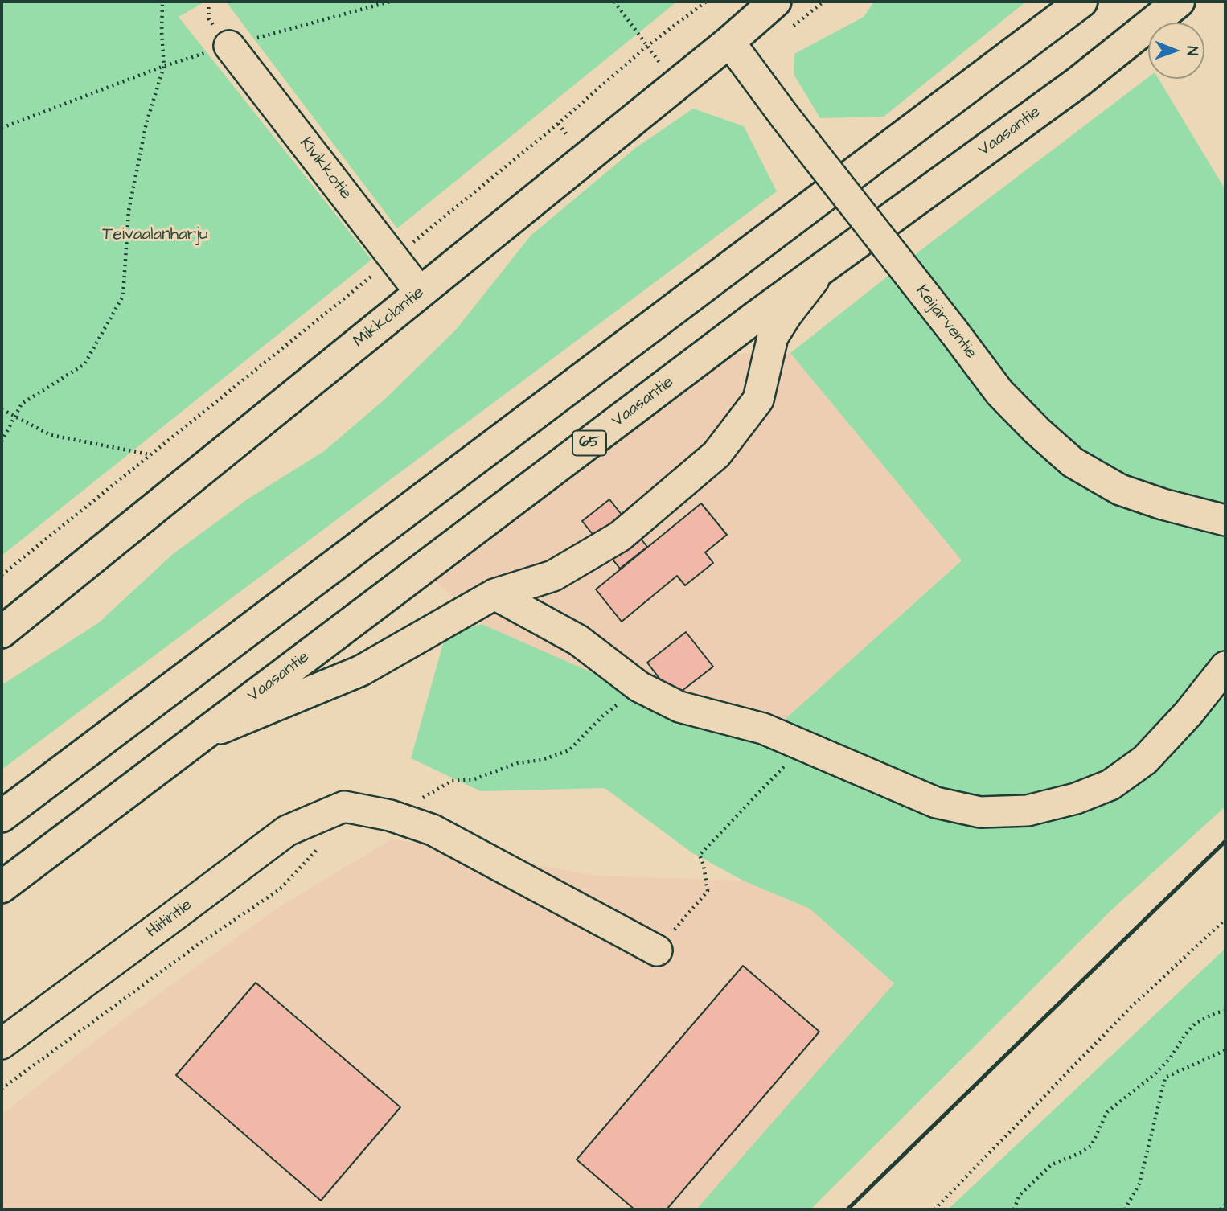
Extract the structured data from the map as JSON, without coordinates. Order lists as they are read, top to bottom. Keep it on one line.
{"streets":{"main road":["Vaasantie","Mikkolantie","65"],"street":["Kivikkotie","Keijärventie","Hiitintie"]},"crossings":[["Kivikkotie","Mikkolantie"],["Mikkolantie","Keijärventie"]],"parks":["Teivaalanharju"],"north":"right"}
